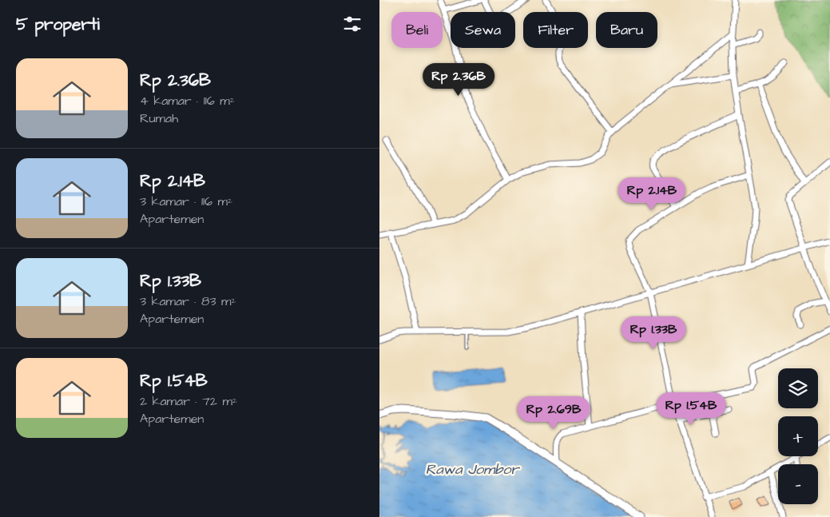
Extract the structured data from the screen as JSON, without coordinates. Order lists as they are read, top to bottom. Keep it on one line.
{"water":["Rawa Jombor"],"page":{"heading":"5 properti","chip":["Beli","Sewa","Filter","Baru"],"list":[{"name":"Rp 2.36B","note":"4 kamar · 116 m² · Rumah"},{"name":"Rp 2.14B","note":"3 kamar · 116 m² · Apartemen"},{"name":"Rp 1.33B","note":"3 kamar · 83 m² · Apartemen"},{"name":"Rp 1.54B","note":"2 kamar · 72 m² · Apartemen"}],"price":["Rp 2.36B","Rp 2.14B","Rp 1.33B","Rp 1.54B","Rp 2.69B"],"map_buttons":["+","−"]}}
